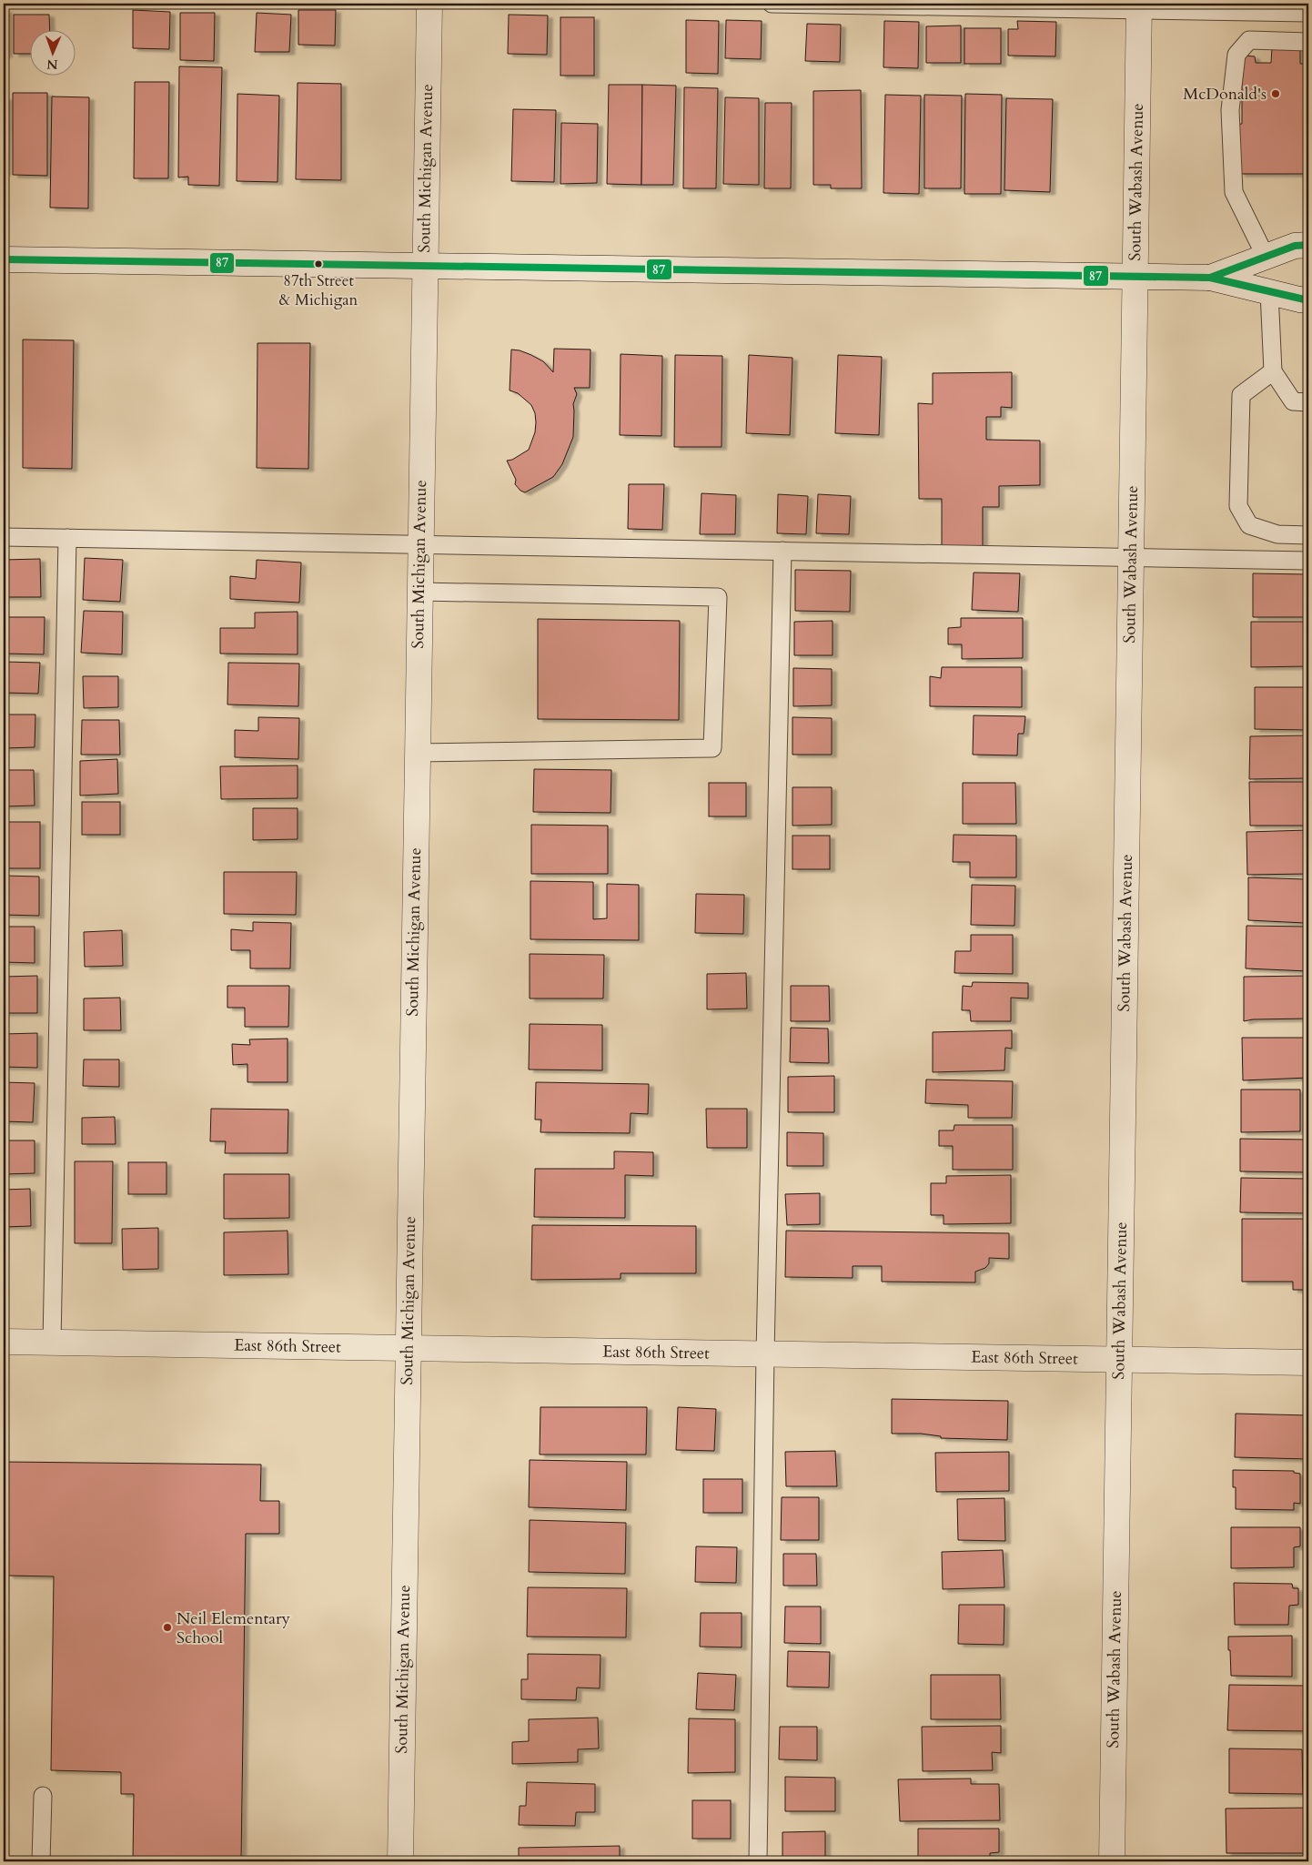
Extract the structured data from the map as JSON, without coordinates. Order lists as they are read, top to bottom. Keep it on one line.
{"streets":{"street":["South Michigan Avenue","South Wabash Avenue","East 86th Street"]},"crossings":[["South Michigan Avenue","East 86th Street"],["South Wabash Avenue","East 86th Street"]],"places":["McDonald's","87th Street & Michigan","Neil Elementary School"],"lines":["transit line 87"],"north":"bottom"}
